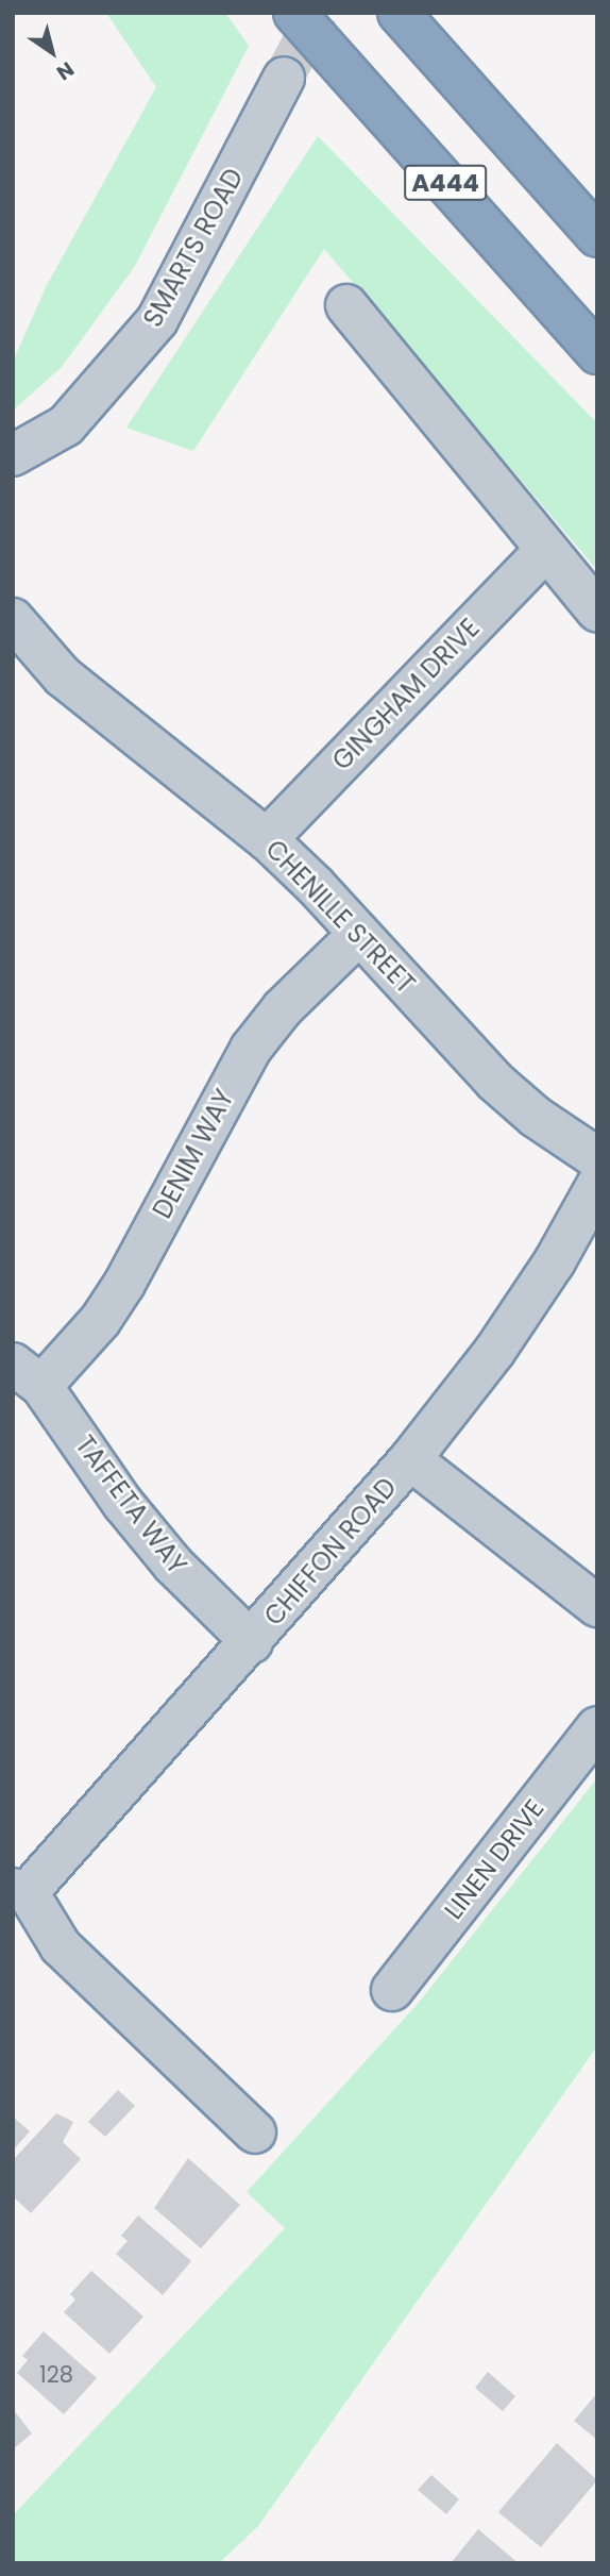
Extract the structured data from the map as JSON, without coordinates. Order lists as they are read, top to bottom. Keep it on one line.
{"streets":{"highway":["A444"],"street":["SMARTS ROAD","GINGHAM DRIVE","CHENILLE STREET","DENIM WAY","TAFFETA WAY","CHIFFON ROAD","LINEN DRIVE"]},"crossings":[["GINGHAM DRIVE","CHENILLE STREET"],["CHENILLE STREET","DENIM WAY"],["DENIM WAY","TAFFETA WAY"],["TAFFETA WAY","CHIFFON ROAD"]],"house_numbers":["128"],"north":"bottom right"}
